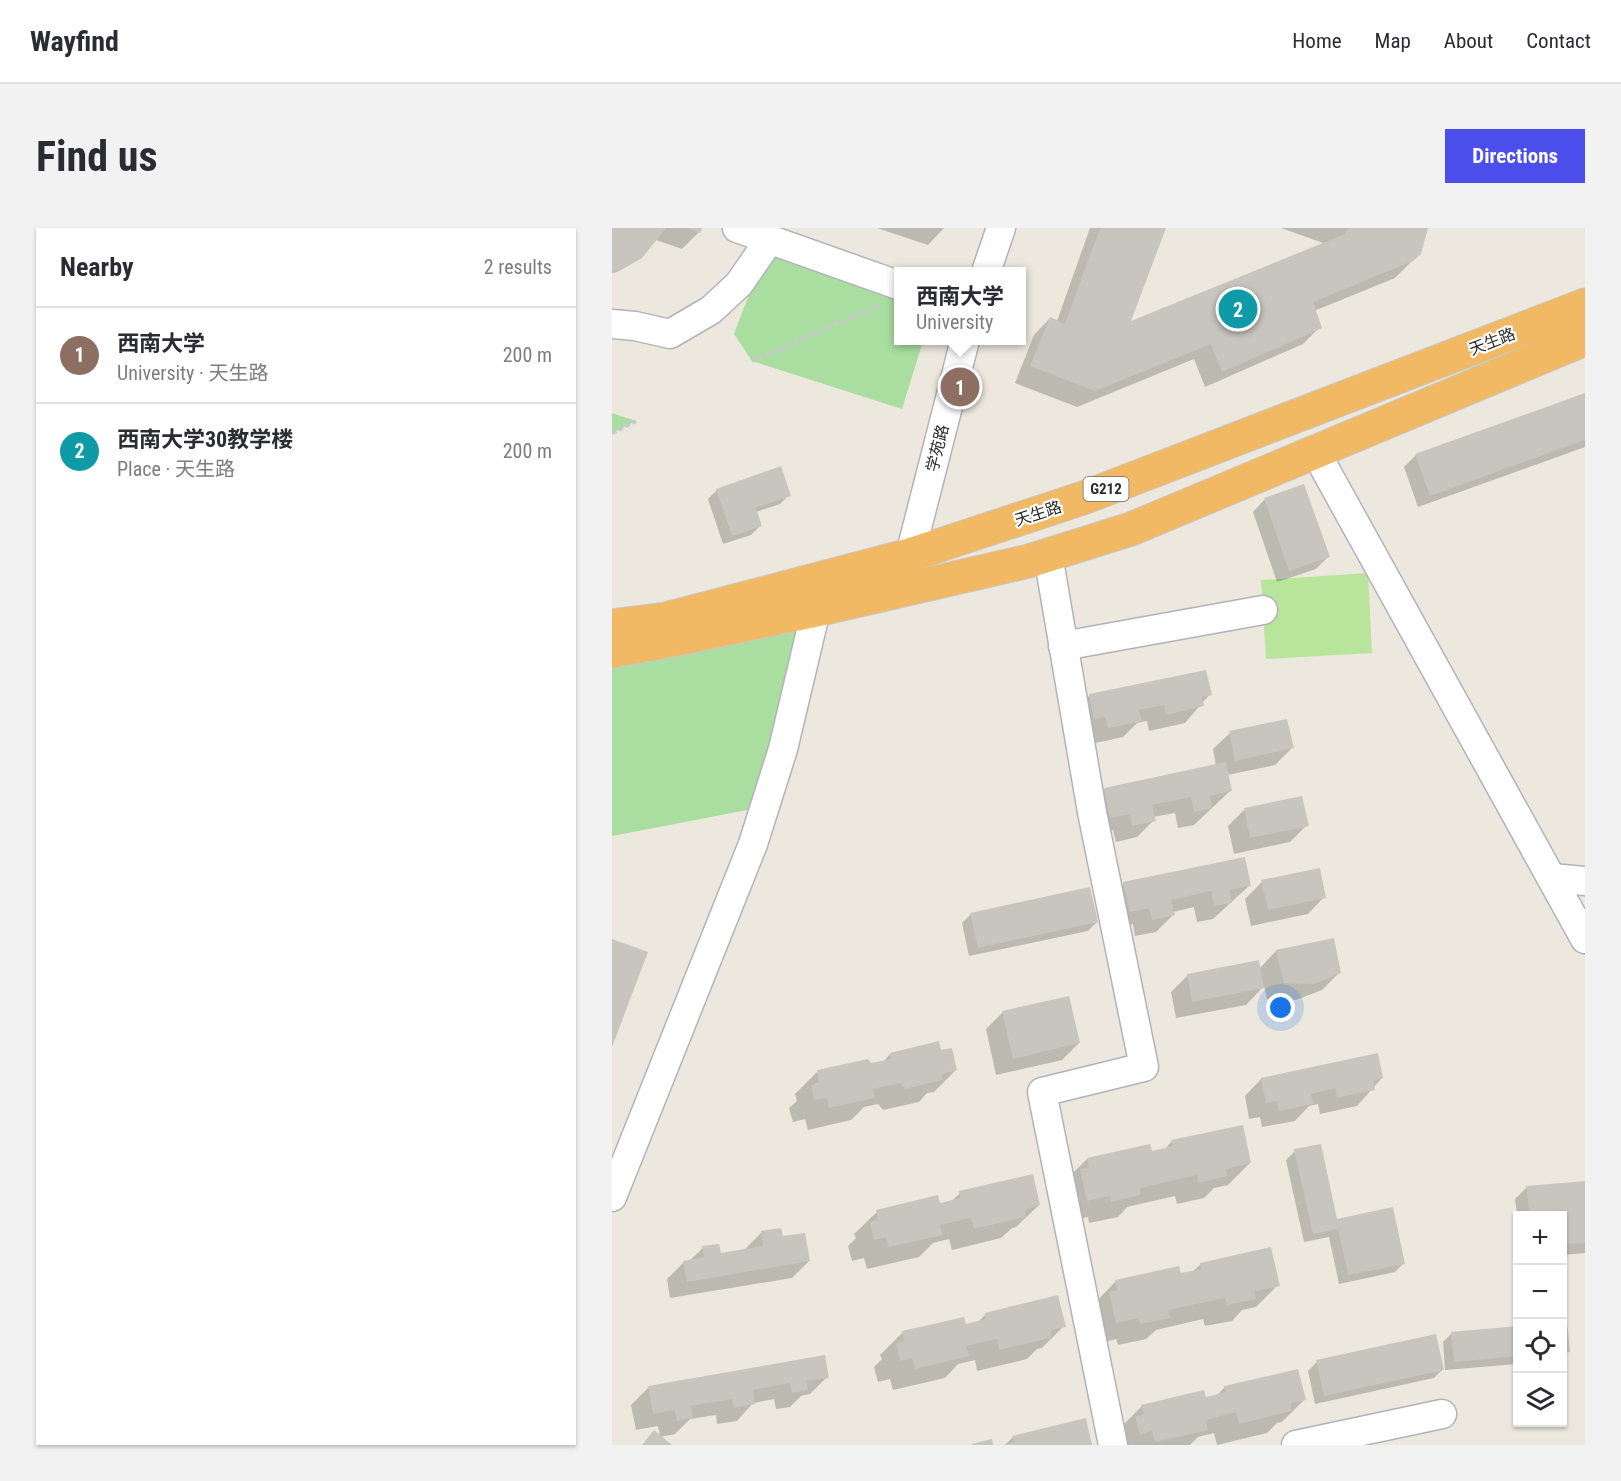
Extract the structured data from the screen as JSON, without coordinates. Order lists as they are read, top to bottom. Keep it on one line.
{"streets":{"highway":["天生路","G212"],"street":["学苑路"]},"crossings":[["天生路","学苑路"]],"page":{"header":"Wayfind","nav":["Home","Map","About","Contact"],"buttons":"Directions","title":"Find us","heading":["Nearby","2 results"],"popup":["西南大学","University"],"pins":["2","1"],"list":[{"mark":"1","name":"西南大学","note":"University · 天生路","value":"200 m"},{"mark":"2","name":"西南大学30教学楼","note":"Place · 天生路","value":"200 m"}],"map_buttons":["+","−"]}}
